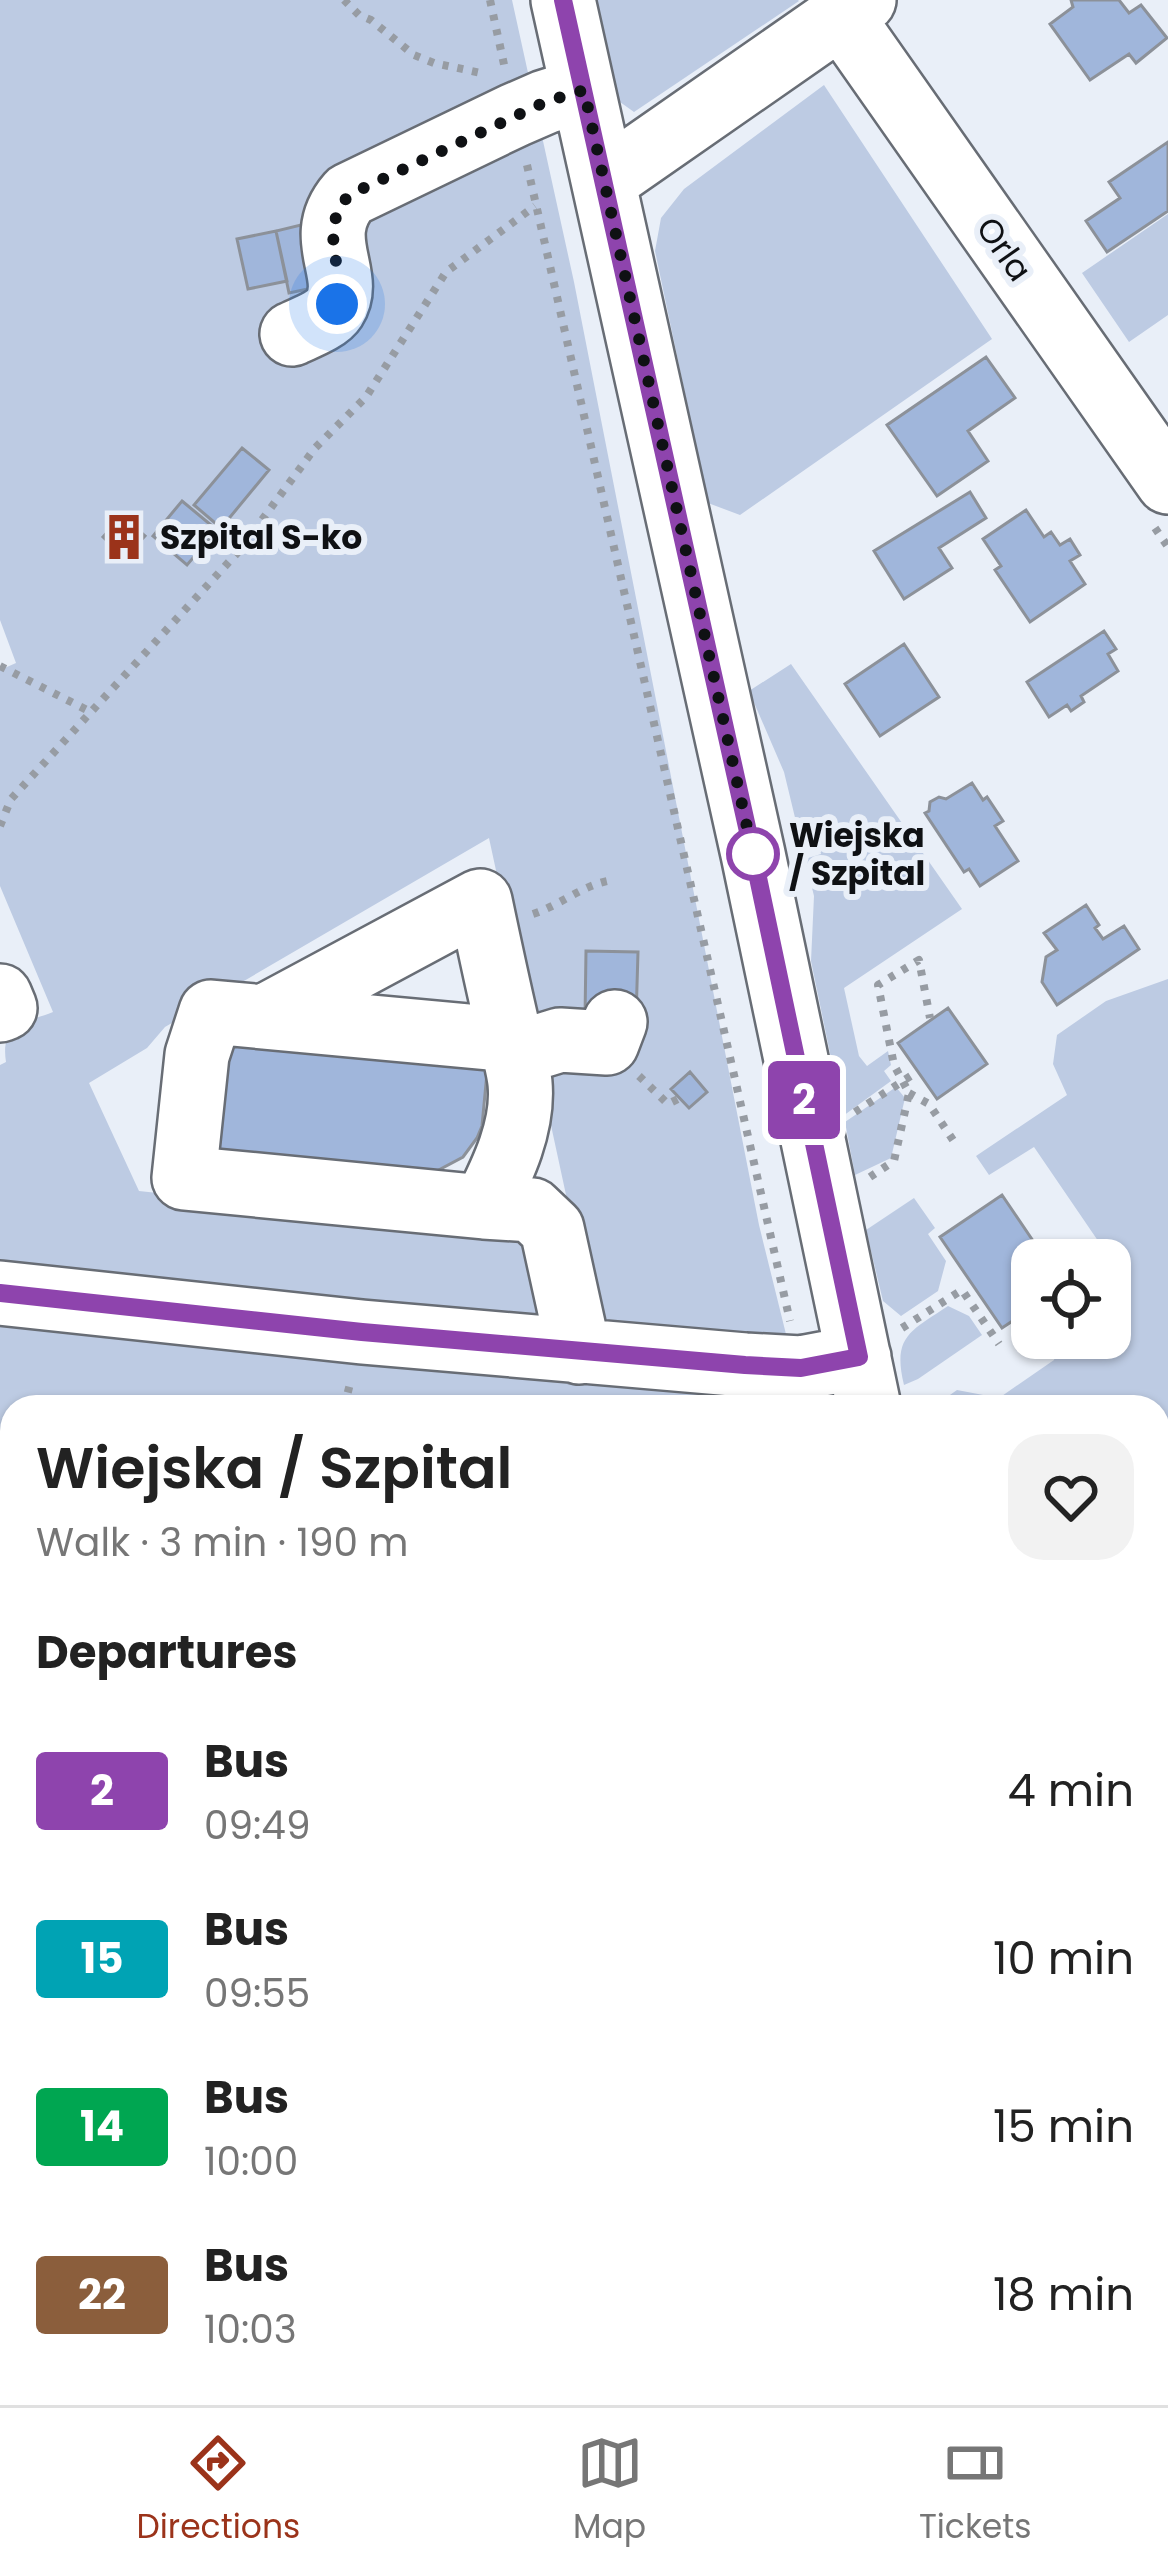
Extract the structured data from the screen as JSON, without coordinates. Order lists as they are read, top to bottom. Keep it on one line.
{"streets":{"street":["Orla"]},"places":{"building":["Szpital S-ko"],"other":["Wiejska / Szpital"]},"lines":["bus line 2"],"page":{"on_map":"2","heading":[["Wiejska / Szpital","Walk · 3 min · 190 m"],"Departures"],"list":[{"mark":"2","name":"Bus","note":"09:49","value":"4 min"},{"mark":"15","name":"Bus","note":"09:55","value":"10 min"},{"mark":"14","name":"Bus","note":"10:00","value":"15 min"},{"mark":"22","name":"Bus","note":"10:03","value":"18 min"}],"tabs":["Directions","Map","Tickets"]}}
